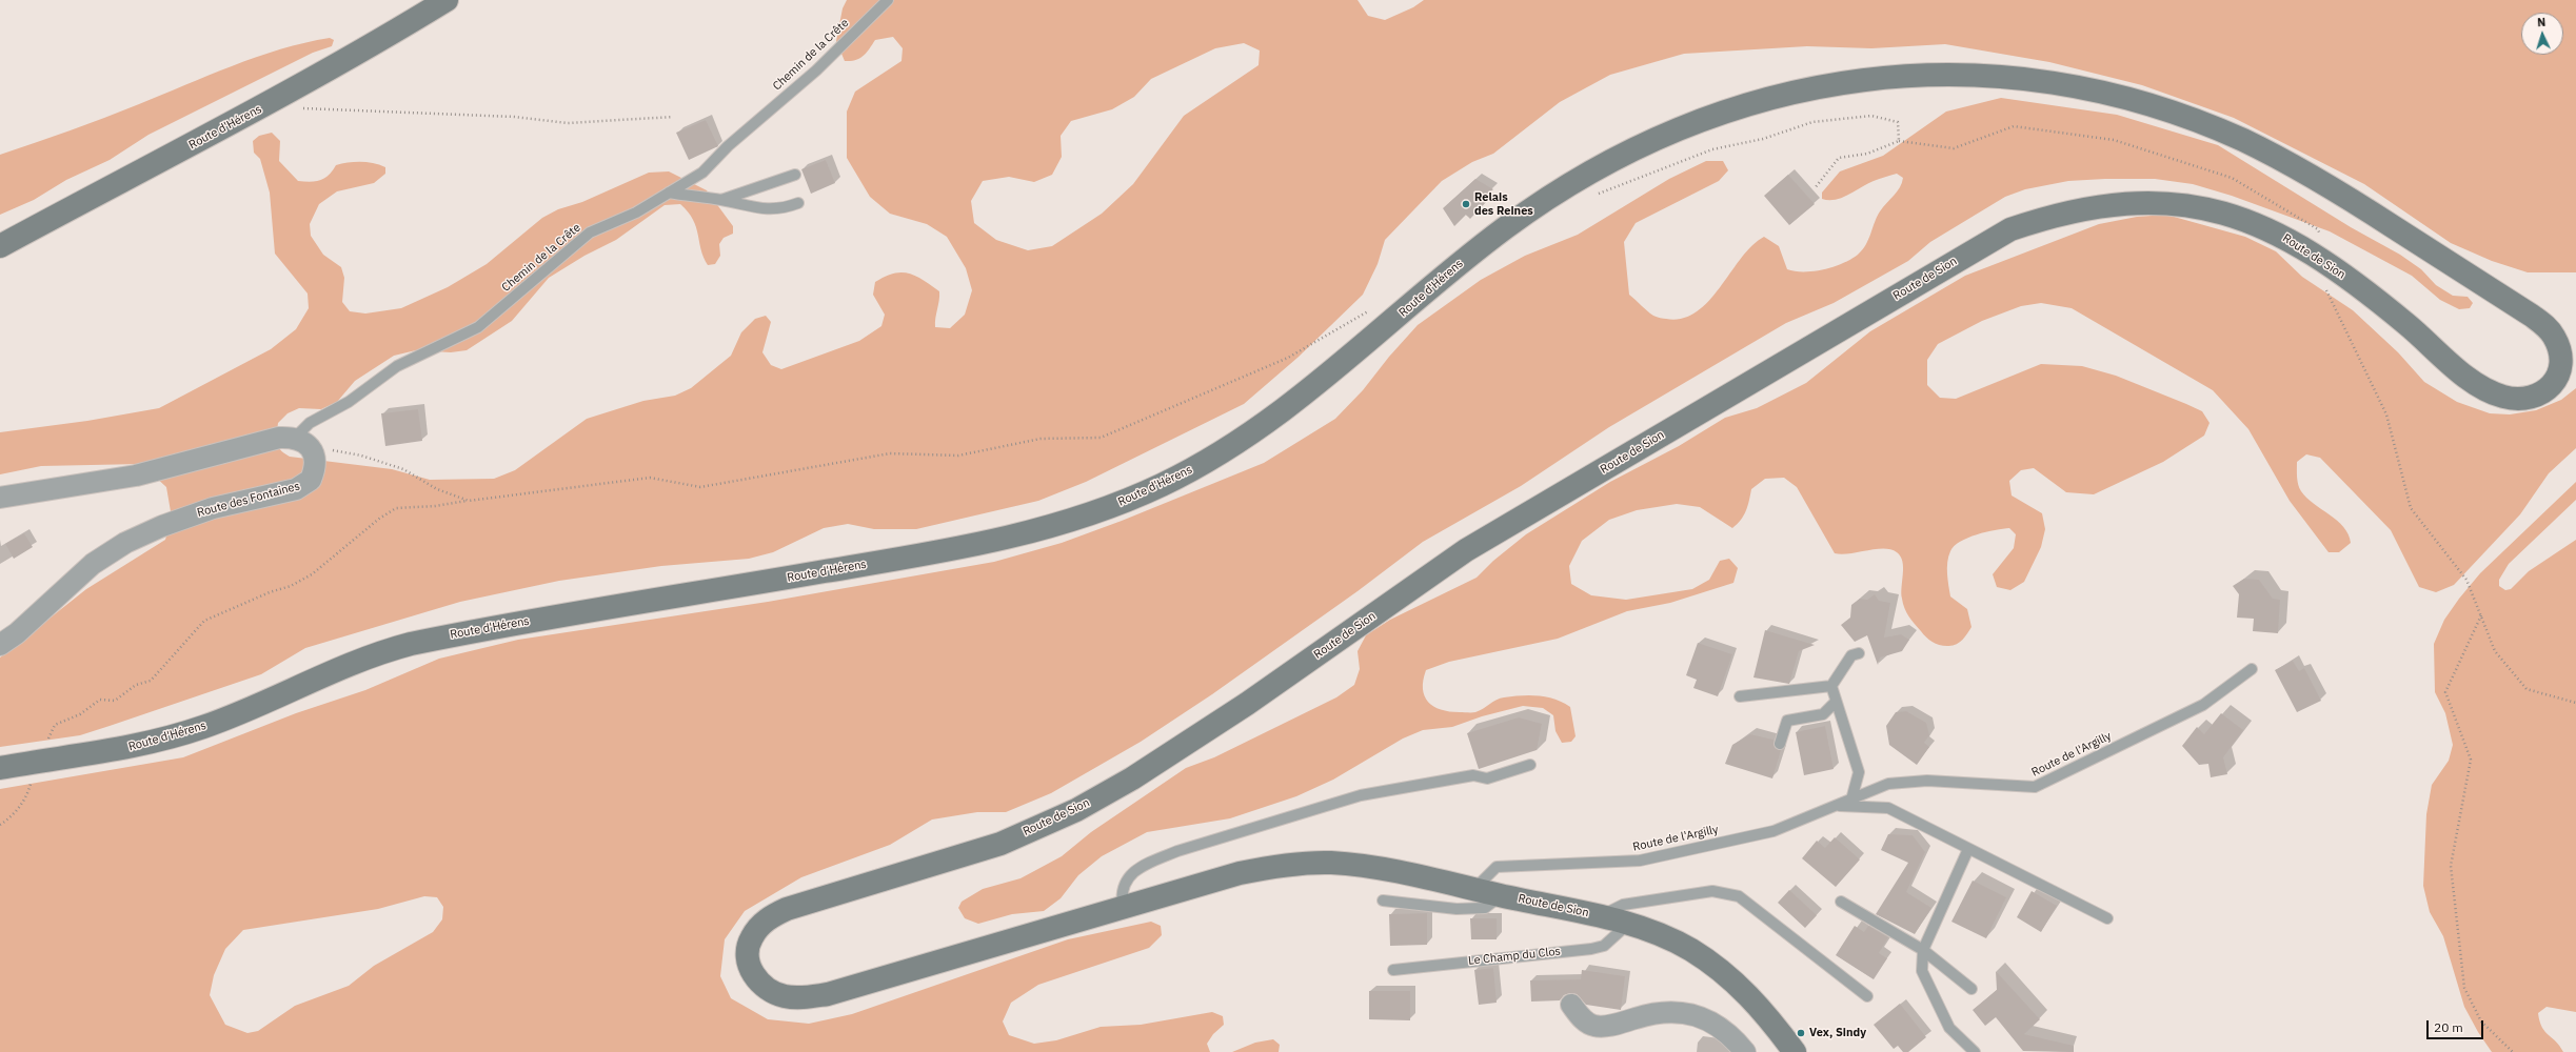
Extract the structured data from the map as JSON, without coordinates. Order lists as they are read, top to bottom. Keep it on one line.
{"streets":{"main road":["Route d'Hérens","Route de Sion"],"street":["Route des Fontaines"],"lane":["Chemin de la Crête","Route de l'Argilly","Le Champ du Clos"]},"crossings":[["Route d'Hérens","Route de Sion"],["Route de Sion","Route de l'Argilly"],["Route de Sion","Le Champ du Clos"]],"places":["Relais des Reines","Vex, Sindy"],"scale_bar":"20 m","north":"top"}
